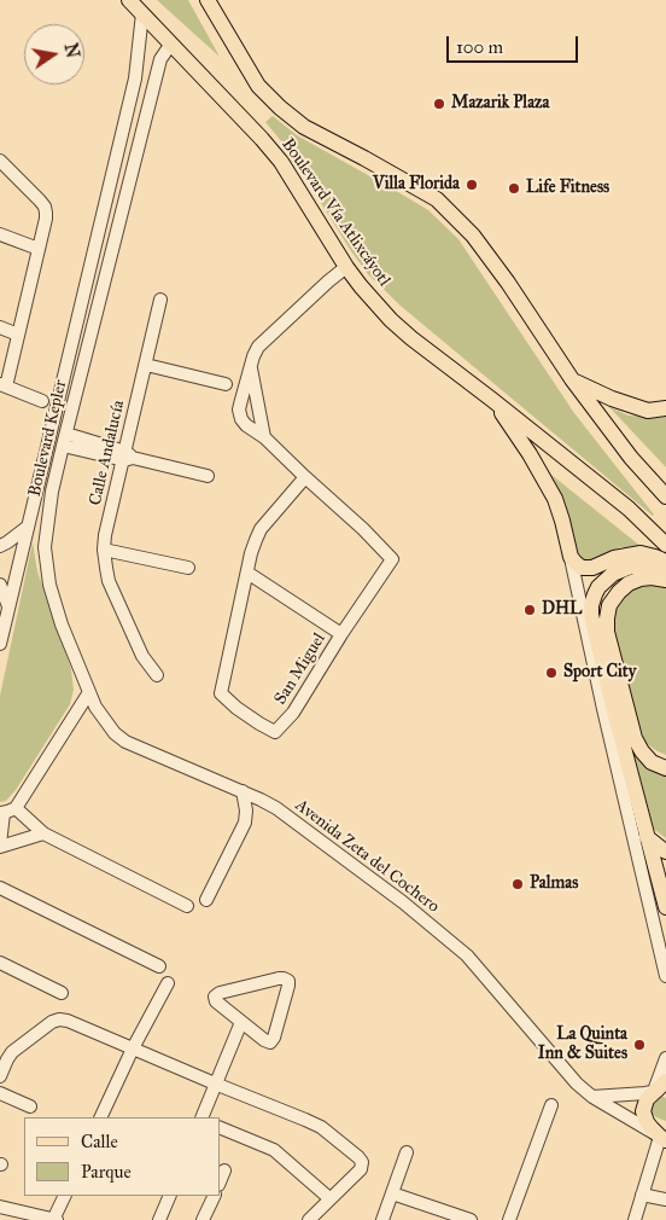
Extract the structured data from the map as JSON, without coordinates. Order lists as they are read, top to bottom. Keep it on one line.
{"streets":{"main road":["Boulevard Vía Atlixcáyotl"],"street":["Boulevard Kepler","Calle Andalucía","San Miguel","Avenida Zeta del Cochero"]},"crossings":[["Boulevard Vía Atlixcáyotl","Boulevard Kepler"],["Boulevard Vía Atlixcáyotl","San Miguel"],["Boulevard Kepler","Avenida Zeta del Cochero"]],"places":["Mazarik Plaza","Villa Florida","Life Fitness","DHL","Sport City","Palmas","La Quinta Inn & Suites"],"legend":["Calle","Parque"],"scale_bar":"100 m","north":"right"}
